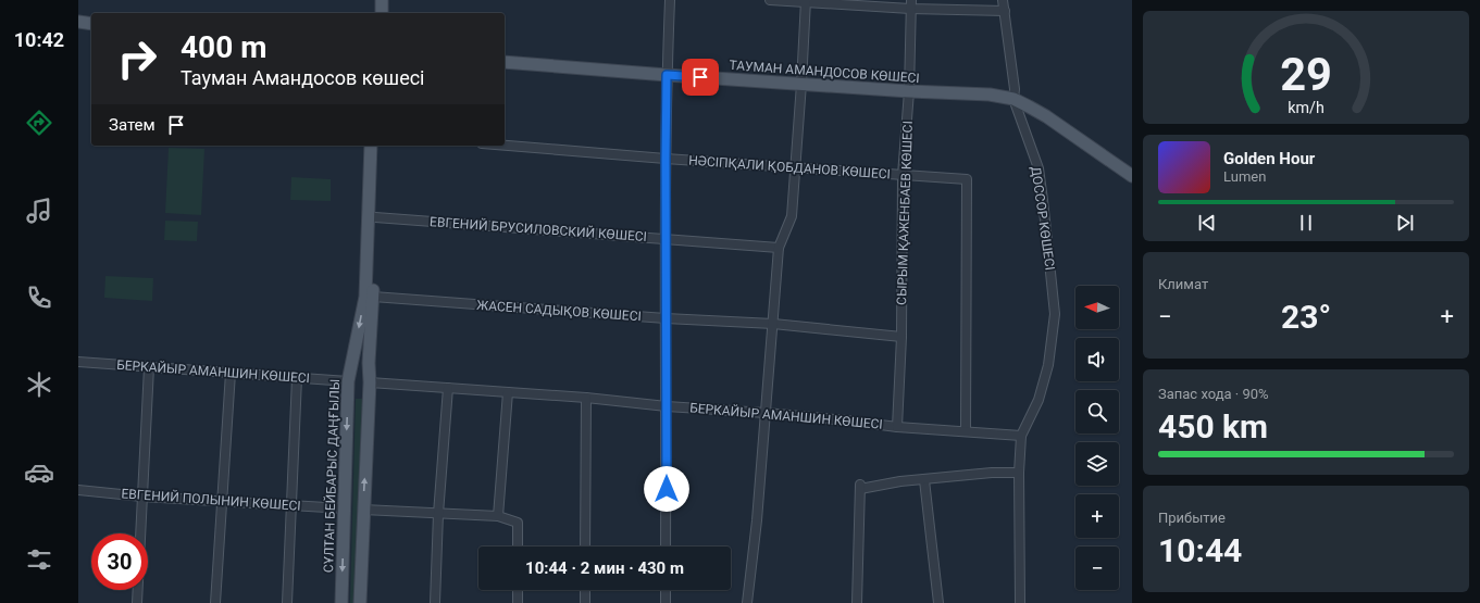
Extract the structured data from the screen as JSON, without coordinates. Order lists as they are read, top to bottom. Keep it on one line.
{"streets":{"main road":["ТАУМАН АМАНДОСОВ КӨШЕСІ","СҰЛТАН БЕЙБАРЫС ДАҢҒЫЛЫ"],"street":["НӘСІПҚАЛИ ҚОБДАНОВ КӨШЕСІ","СЫРЫМ ҚАЖЕНБАЕВ КӨШЕСІ","ДОССОР КӨШЕСІ","ЕВГЕНИЙ БРУСИЛОВСКИЙ КӨШЕСІ","ЖАСЕН САДЫҚОВ КӨШЕСІ","БЕРКАЙЫР АМАНШИН КӨШЕСІ","ЕВГЕНИЙ ПОЛЫНИН КӨШЕСІ"]},"crossings":[["ТАУМАН АМАНДОСОВ КӨШЕСІ","СЫРЫМ ҚАЖЕНБАЕВ КӨШЕСІ"],["ТАУМАН АМАНДОСОВ КӨШЕСІ","ДОССОР КӨШЕСІ"],["НӘСІПҚАЛИ ҚОБДАНОВ КӨШЕСІ","СЫРЫМ ҚАЖЕНБАЕВ КӨШЕСІ"],["НӘСІПҚАЛИ ҚОБДАНОВ КӨШЕСІ","БЕРКАЙЫР АМАНШИН КӨШЕСІ"],["СЫРЫМ ҚАЖЕНБАЕВ КӨШЕСІ","ЖАСЕН САДЫҚОВ КӨШЕСІ"],["СЫРЫМ ҚАЖЕНБАЕВ КӨШЕСІ","БЕРКАЙЫР АМАНШИН КӨШЕСІ"],["ДОССОР КӨШЕСІ","БЕРКАЙЫР АМАНШИН КӨШЕСІ"],["БЕРКАЙЫР АМАНШИН КӨШЕСІ","СҰЛТАН БЕЙБАРЫС ДАҢҒЫЛЫ"],["СҰЛТАН БЕЙБАРЫС ДАҢҒЫЛЫ","ЕВГЕНИЙ ПОЛЫНИН КӨШЕСІ"]],"north":"left","page":{"tabs":"10:42","turn":["400 m","Тауман Амандосов көшесі"],"then":"Затем","song":["Golden Hour","Lumen"],"tile":["Климат",["Запас хода · 90%","450 km"],["Прибытие","10:44"]],"map_buttons":["+","−"],"heat":["−","23°","+"],"limit":"30","trip":"10:44 · 2 мин · 430 m","gauge":["29","km/h"]}}
